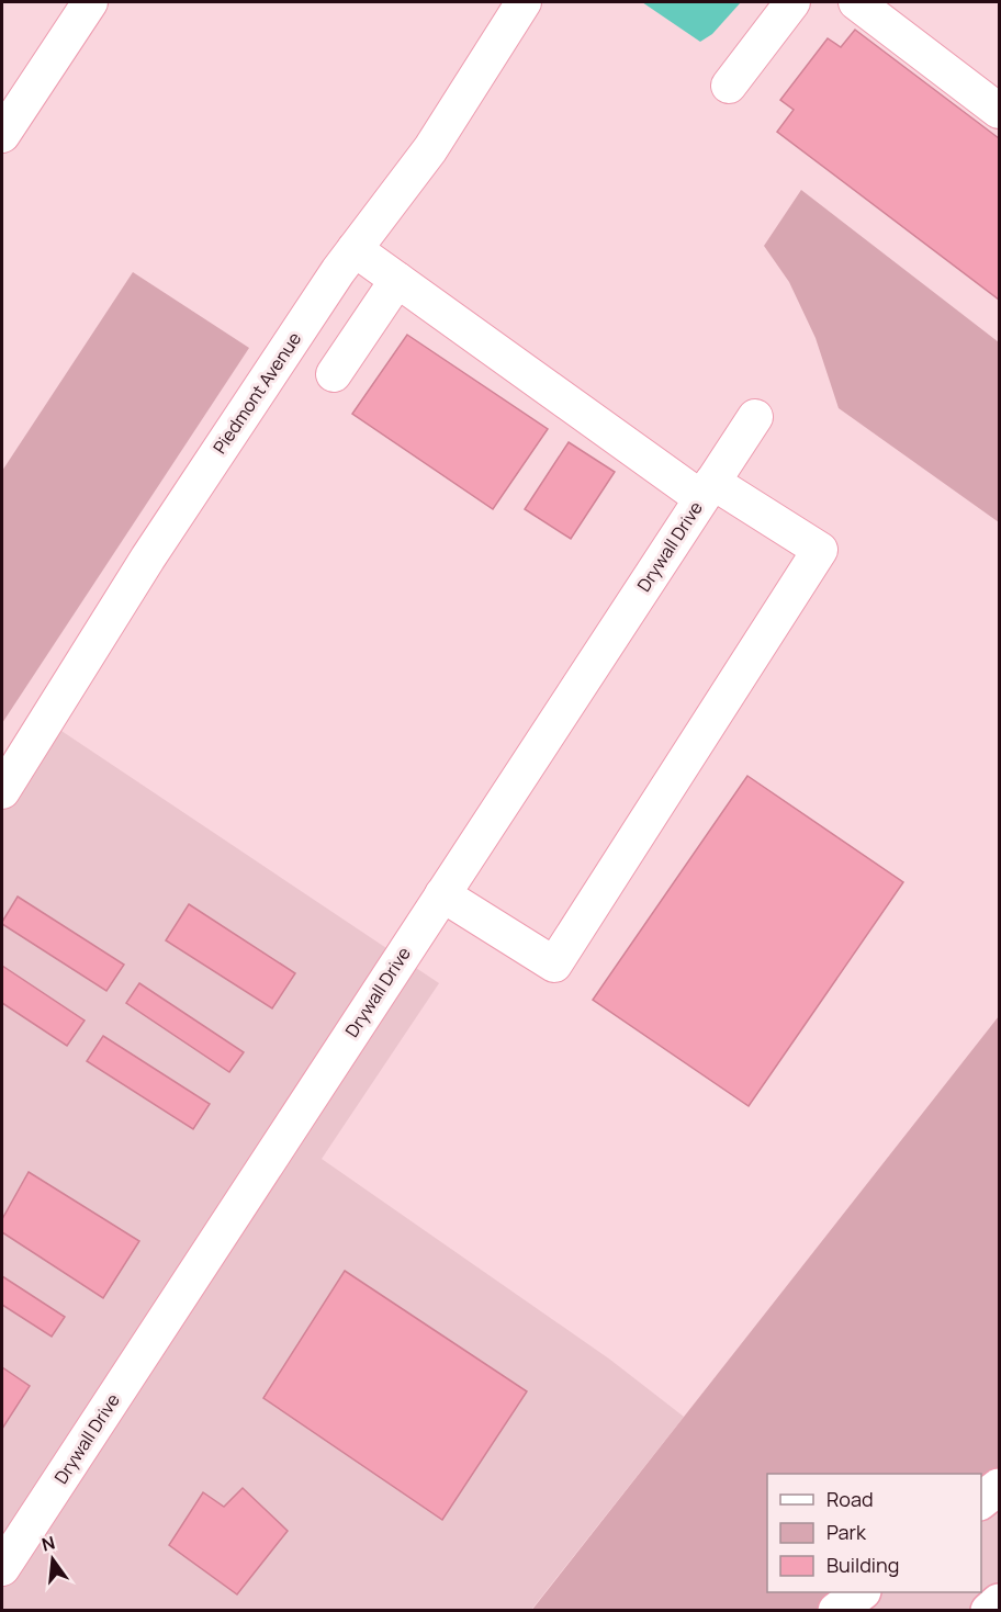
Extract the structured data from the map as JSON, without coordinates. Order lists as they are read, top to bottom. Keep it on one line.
{"streets":{"street":["Piedmont Avenue","Drywall Drive"]},"legend":["Road","Park","Building"],"north":"top"}
